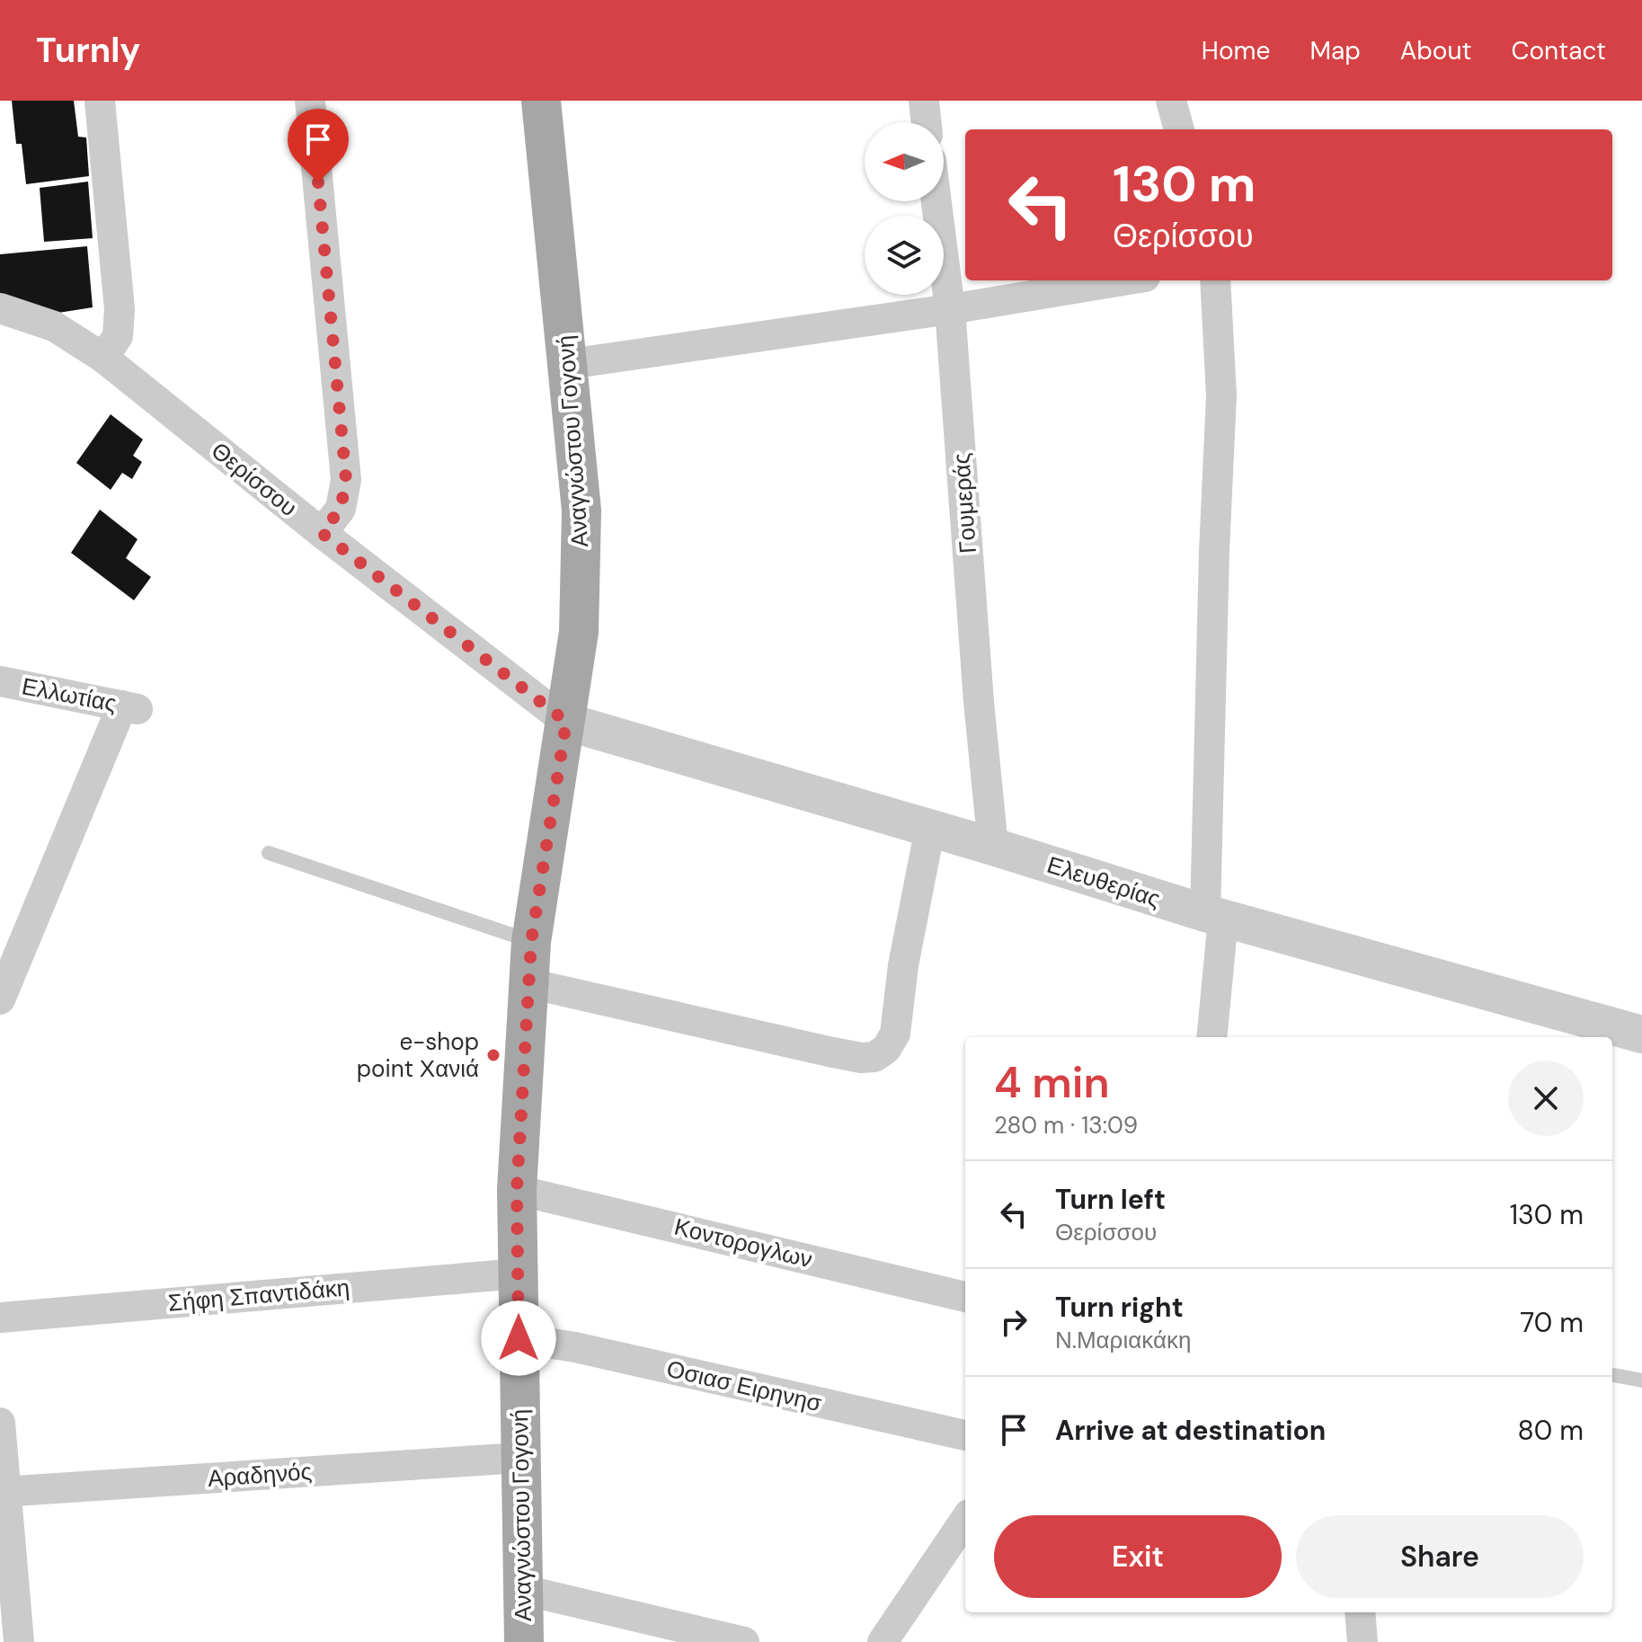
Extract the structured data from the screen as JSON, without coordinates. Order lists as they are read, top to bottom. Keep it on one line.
{"streets":{"main road":["Αναγνώστου Γογονή"],"street":["Θερίσσου","Γουμεράς","Ελλωτίας","Ελευθερίας","Κοντορογλων","Σήφη Σπαντιδάκη","Οσιασ Ειρηνησ","Αραδηνός"]},"crossings":[["Αναγνώστου Γογονή","Θερίσσου"],["Αναγνώστου Γογονή","Ελευθερίας"],["Αναγνώστου Γογονή","Κοντορογλων"],["Αναγνώστου Γογονή","Σήφη Σπαντιδάκη"],["Αναγνώστου Γογονή","Οσιασ Ειρηνησ"],["Αναγνώστου Γογονή","Αραδηνός"],["Θερίσσου","Ελευθερίας"],["Γουμεράς","Ελευθερίας"]],"places":["e-shop point Χανιά"],"north":"left","page":{"header":"Turnly","nav":["Home","Map","About","Contact"],"turn":["130 m","Θερίσσου"],"heading":["4 min","280 m · 13:09"],"list":[{"name":"Turn left","note":"Θερίσσου","value":"130 m"},{"name":"Turn right","note":"Ν.Μαριακάκη","value":"70 m"},{"name":"Arrive at destination","value":"80 m"}],"buttons":["Exit","Share"]}}
